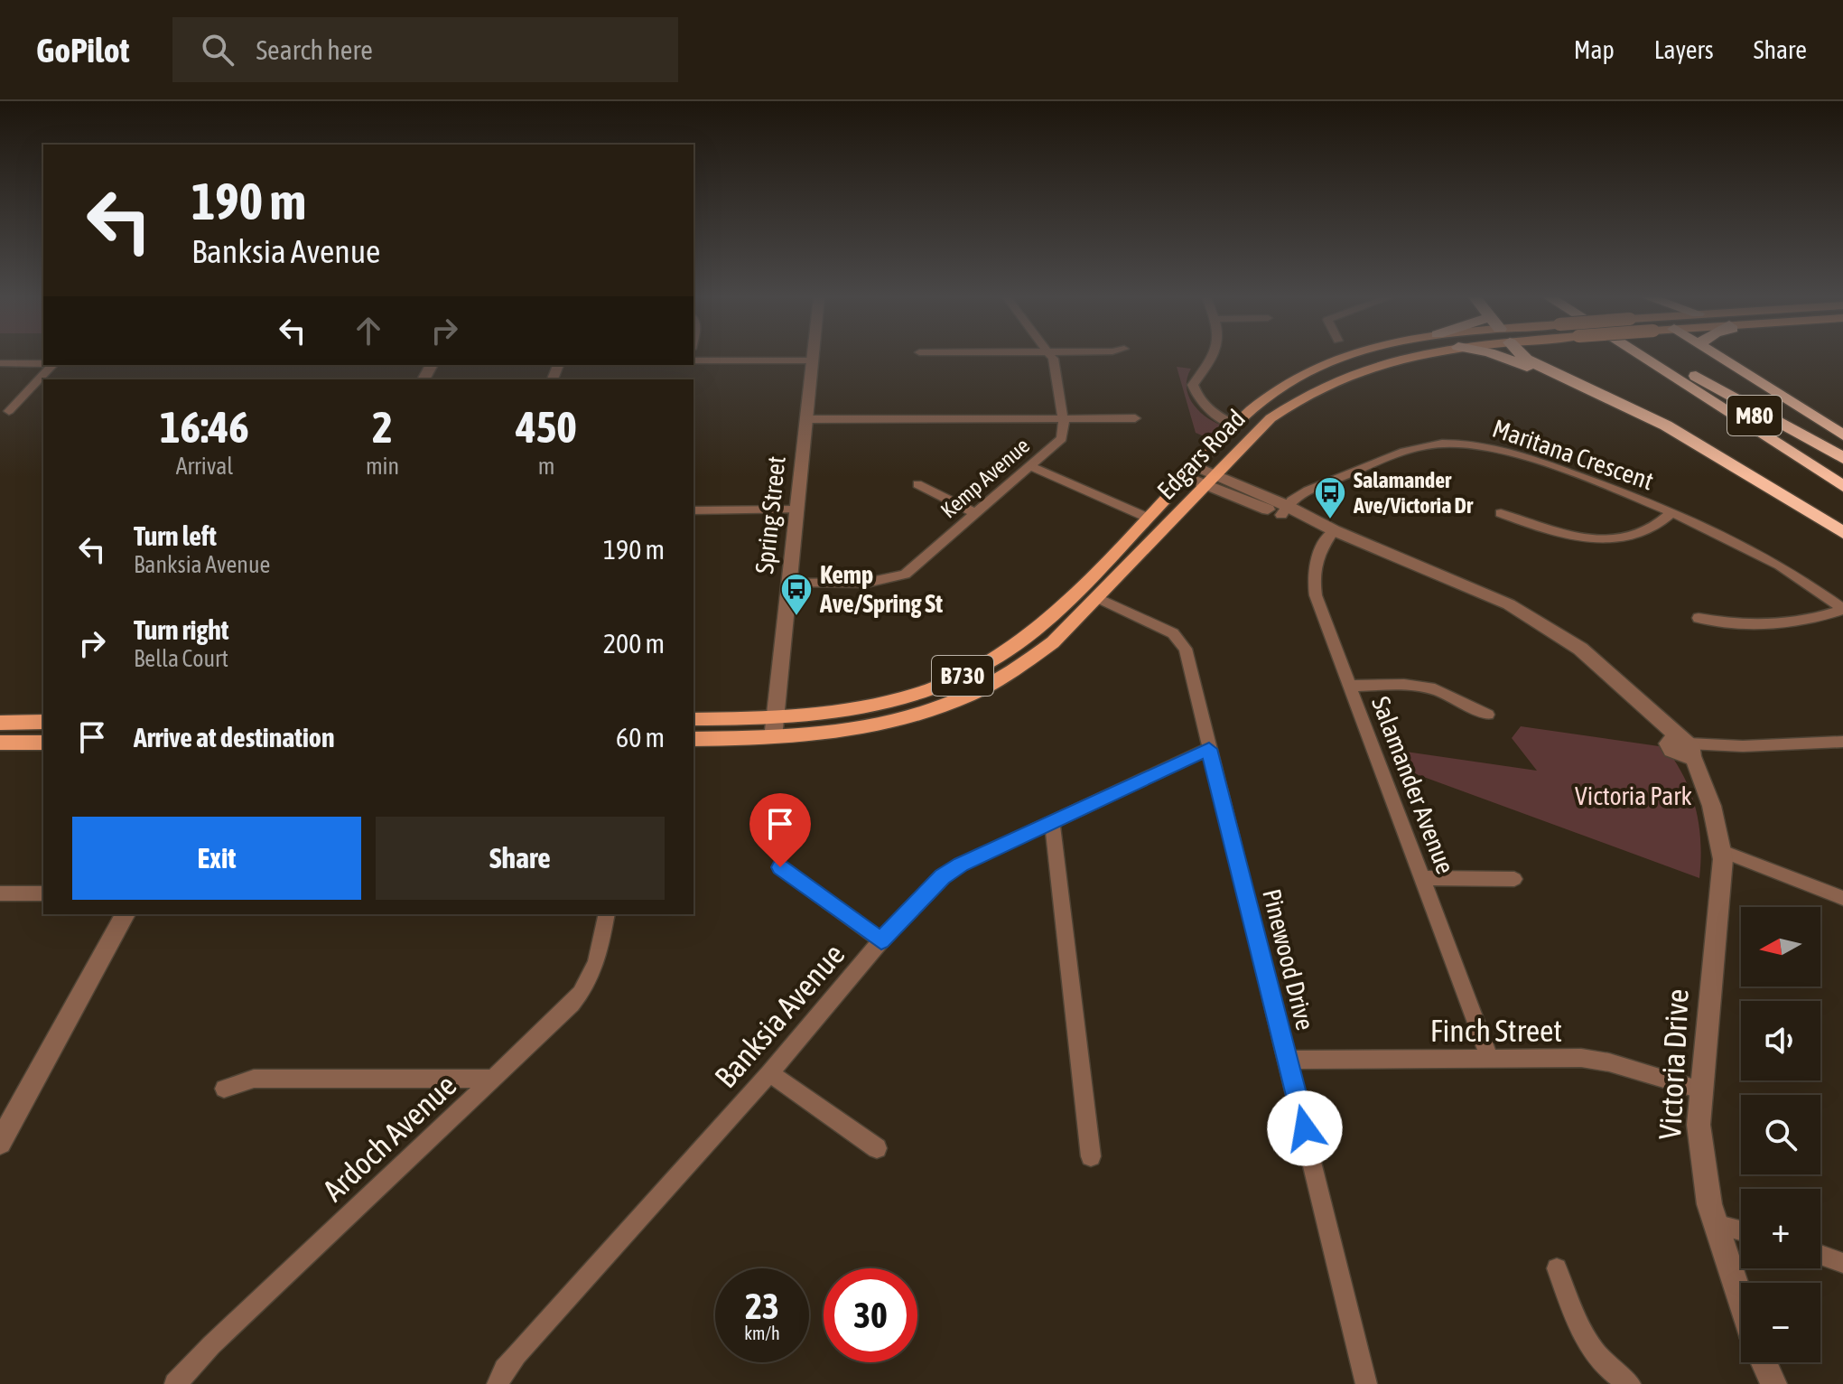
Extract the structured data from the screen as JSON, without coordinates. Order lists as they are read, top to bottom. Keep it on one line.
{"streets":{"highway":["M80"],"main road":["Edgars Road","B730"],"street":["Maritana Crescent","Kemp Avenue","Spring Street","Salamander Avenue","Pinewood Drive","Banksia Avenue","Finch Street","Victoria Drive","Ardoch Avenue"]},"crossings":[["Edgars Road","Spring Street"],["Edgars Road","Pinewood Drive"],["Edgars Road","Victoria Drive"],["Maritana Crescent","Victoria Drive"],["Kemp Avenue","Spring Street"],["Salamander Avenue","Finch Street"],["Salamander Avenue","Victoria Drive"],["Pinewood Drive","Banksia Avenue"],["Pinewood Drive","Finch Street"],["Finch Street","Victoria Drive"]],"parks":["Victoria Park"],"places":{"bus stop":["Salamander Ave/Victoria Dr","Kemp Ave/Spring St"]},"north":"left","page":{"header":"GoPilot","search":"Search here","nav":["Map","Layers","Share"],"turn":["190 m","Banksia Avenue"],"eta":["16:46","Arrival","2","min","450","m"],"list":[{"name":"Turn left","note":"Banksia Avenue","value":"190 m"},{"name":"Turn right","note":"Bella Court","value":"200 m"},{"name":"Arrive at destination","value":"60 m"}],"buttons":["Exit","Share"],"map_buttons":["+","−"],"speed":"23 km/h","limit":"30"}}
